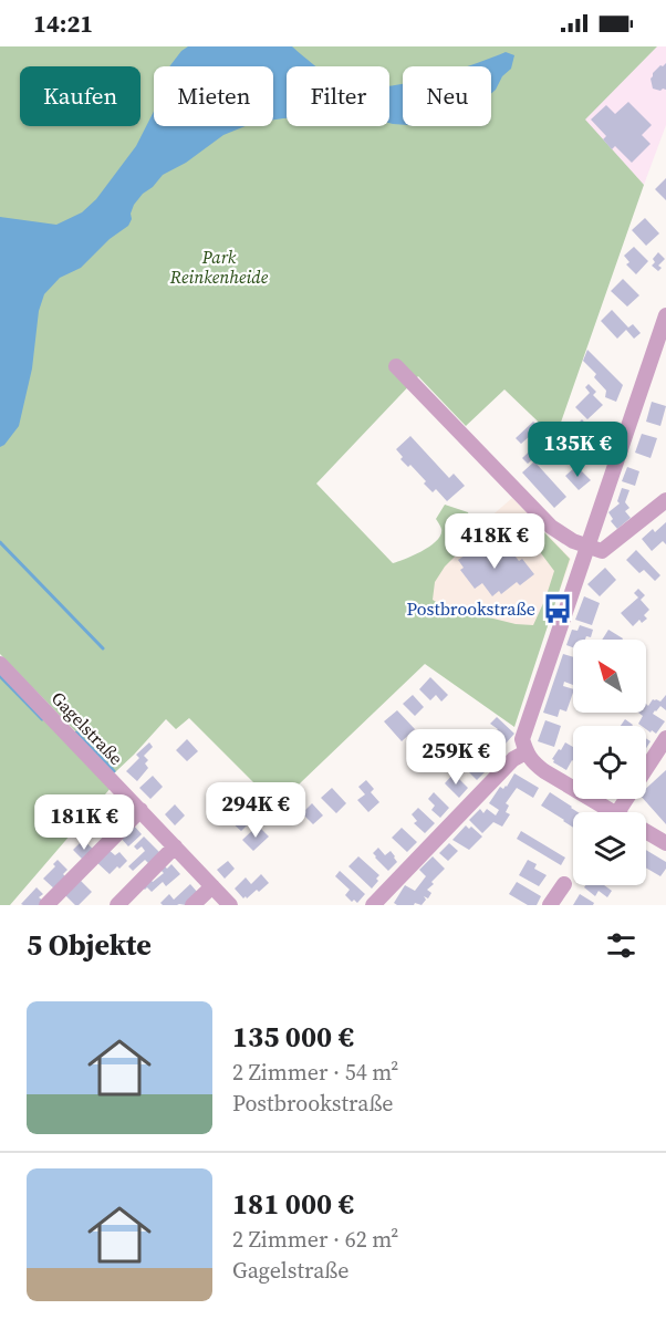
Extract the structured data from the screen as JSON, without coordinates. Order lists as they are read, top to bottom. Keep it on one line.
{"streets":{"street":["Gagelstraße"]},"parks":["Park Reinkenheide"],"places":{"bus stop":["Postbrookstraße"]},"north":"top left","page":{"status":"14:21","chip":["Kaufen","Mieten","Filter","Neu"],"price":["135K €","418K €","259K €","294K €","181K €"],"heading":"5 Objekte","list":[{"name":"135 000 €","note":"2 Zimmer · 54 m² · Postbrookstraße"},{"name":"181 000 €","note":"2 Zimmer · 62 m² · Gagelstraße"}]}}
